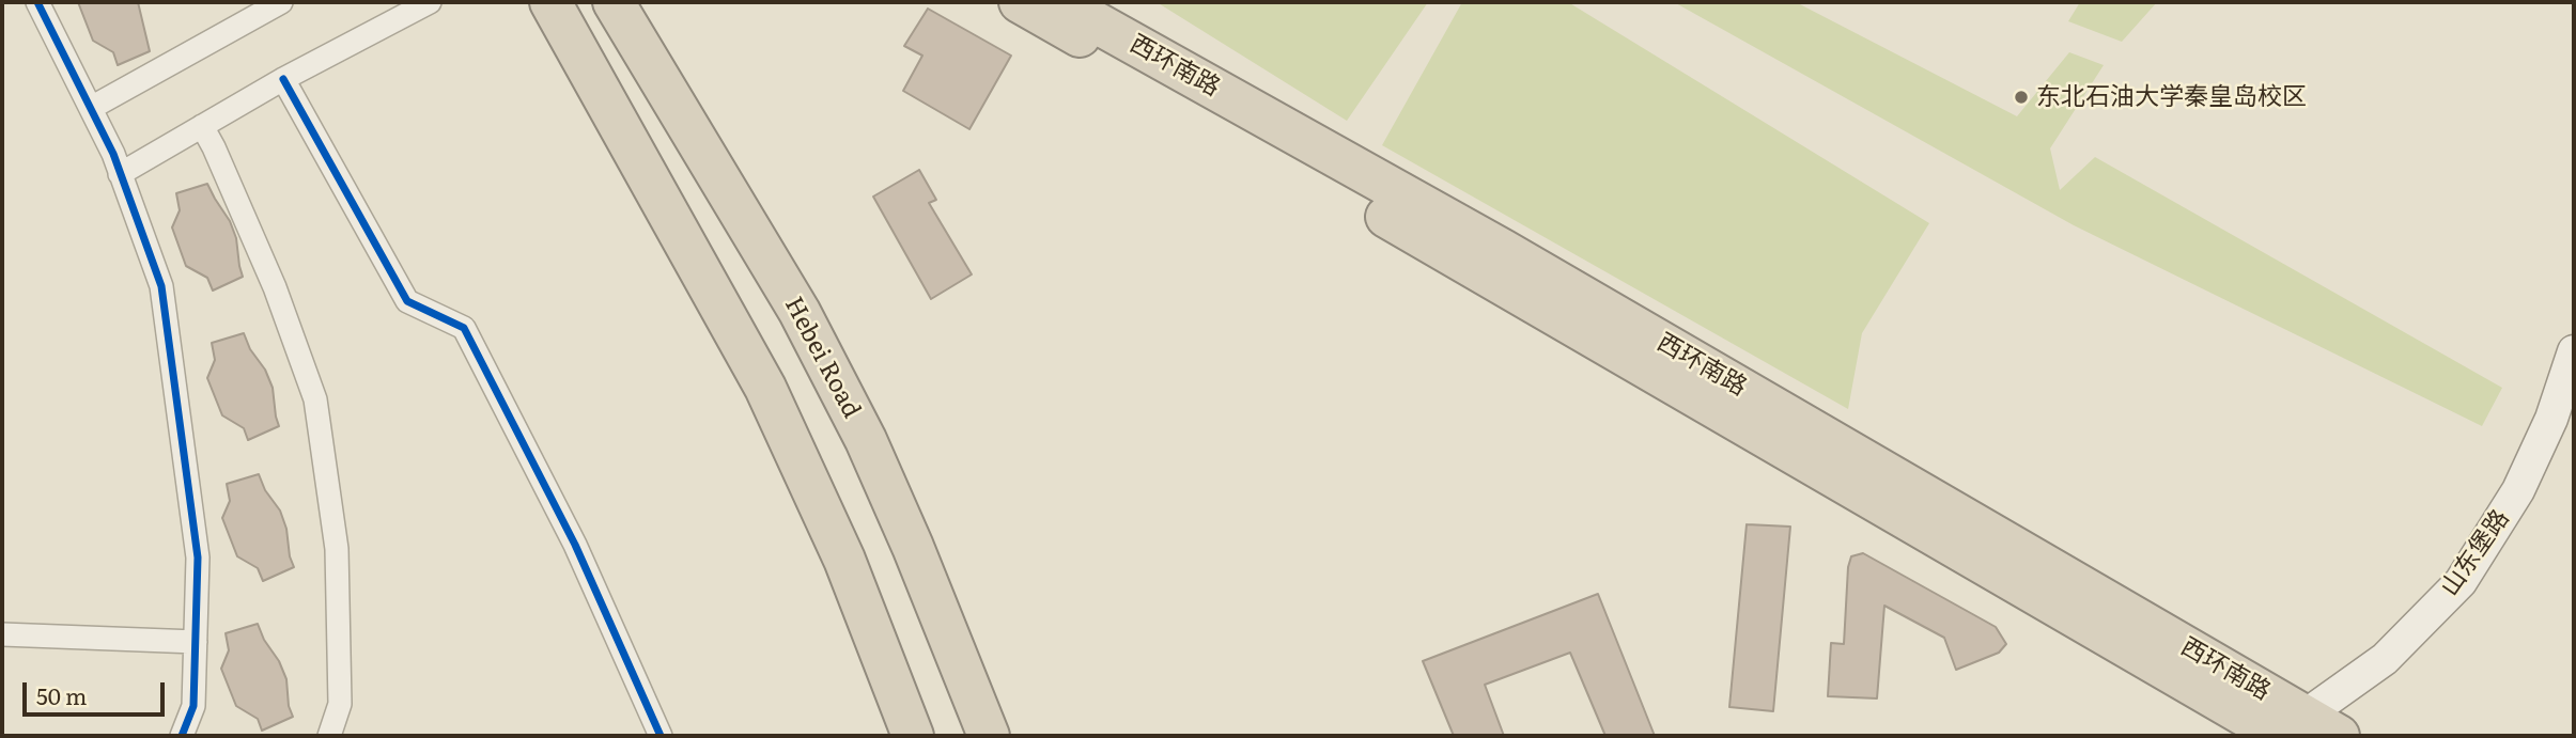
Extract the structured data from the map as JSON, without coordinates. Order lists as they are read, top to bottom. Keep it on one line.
{"streets":{"highway":["西环南路","Hebei Road"],"main road":["山东堡路"]},"crossings":[["西环南路","山东堡路"]],"places":["东北石油大学秦皇岛校区"],"scale_bar":"50 m"}
